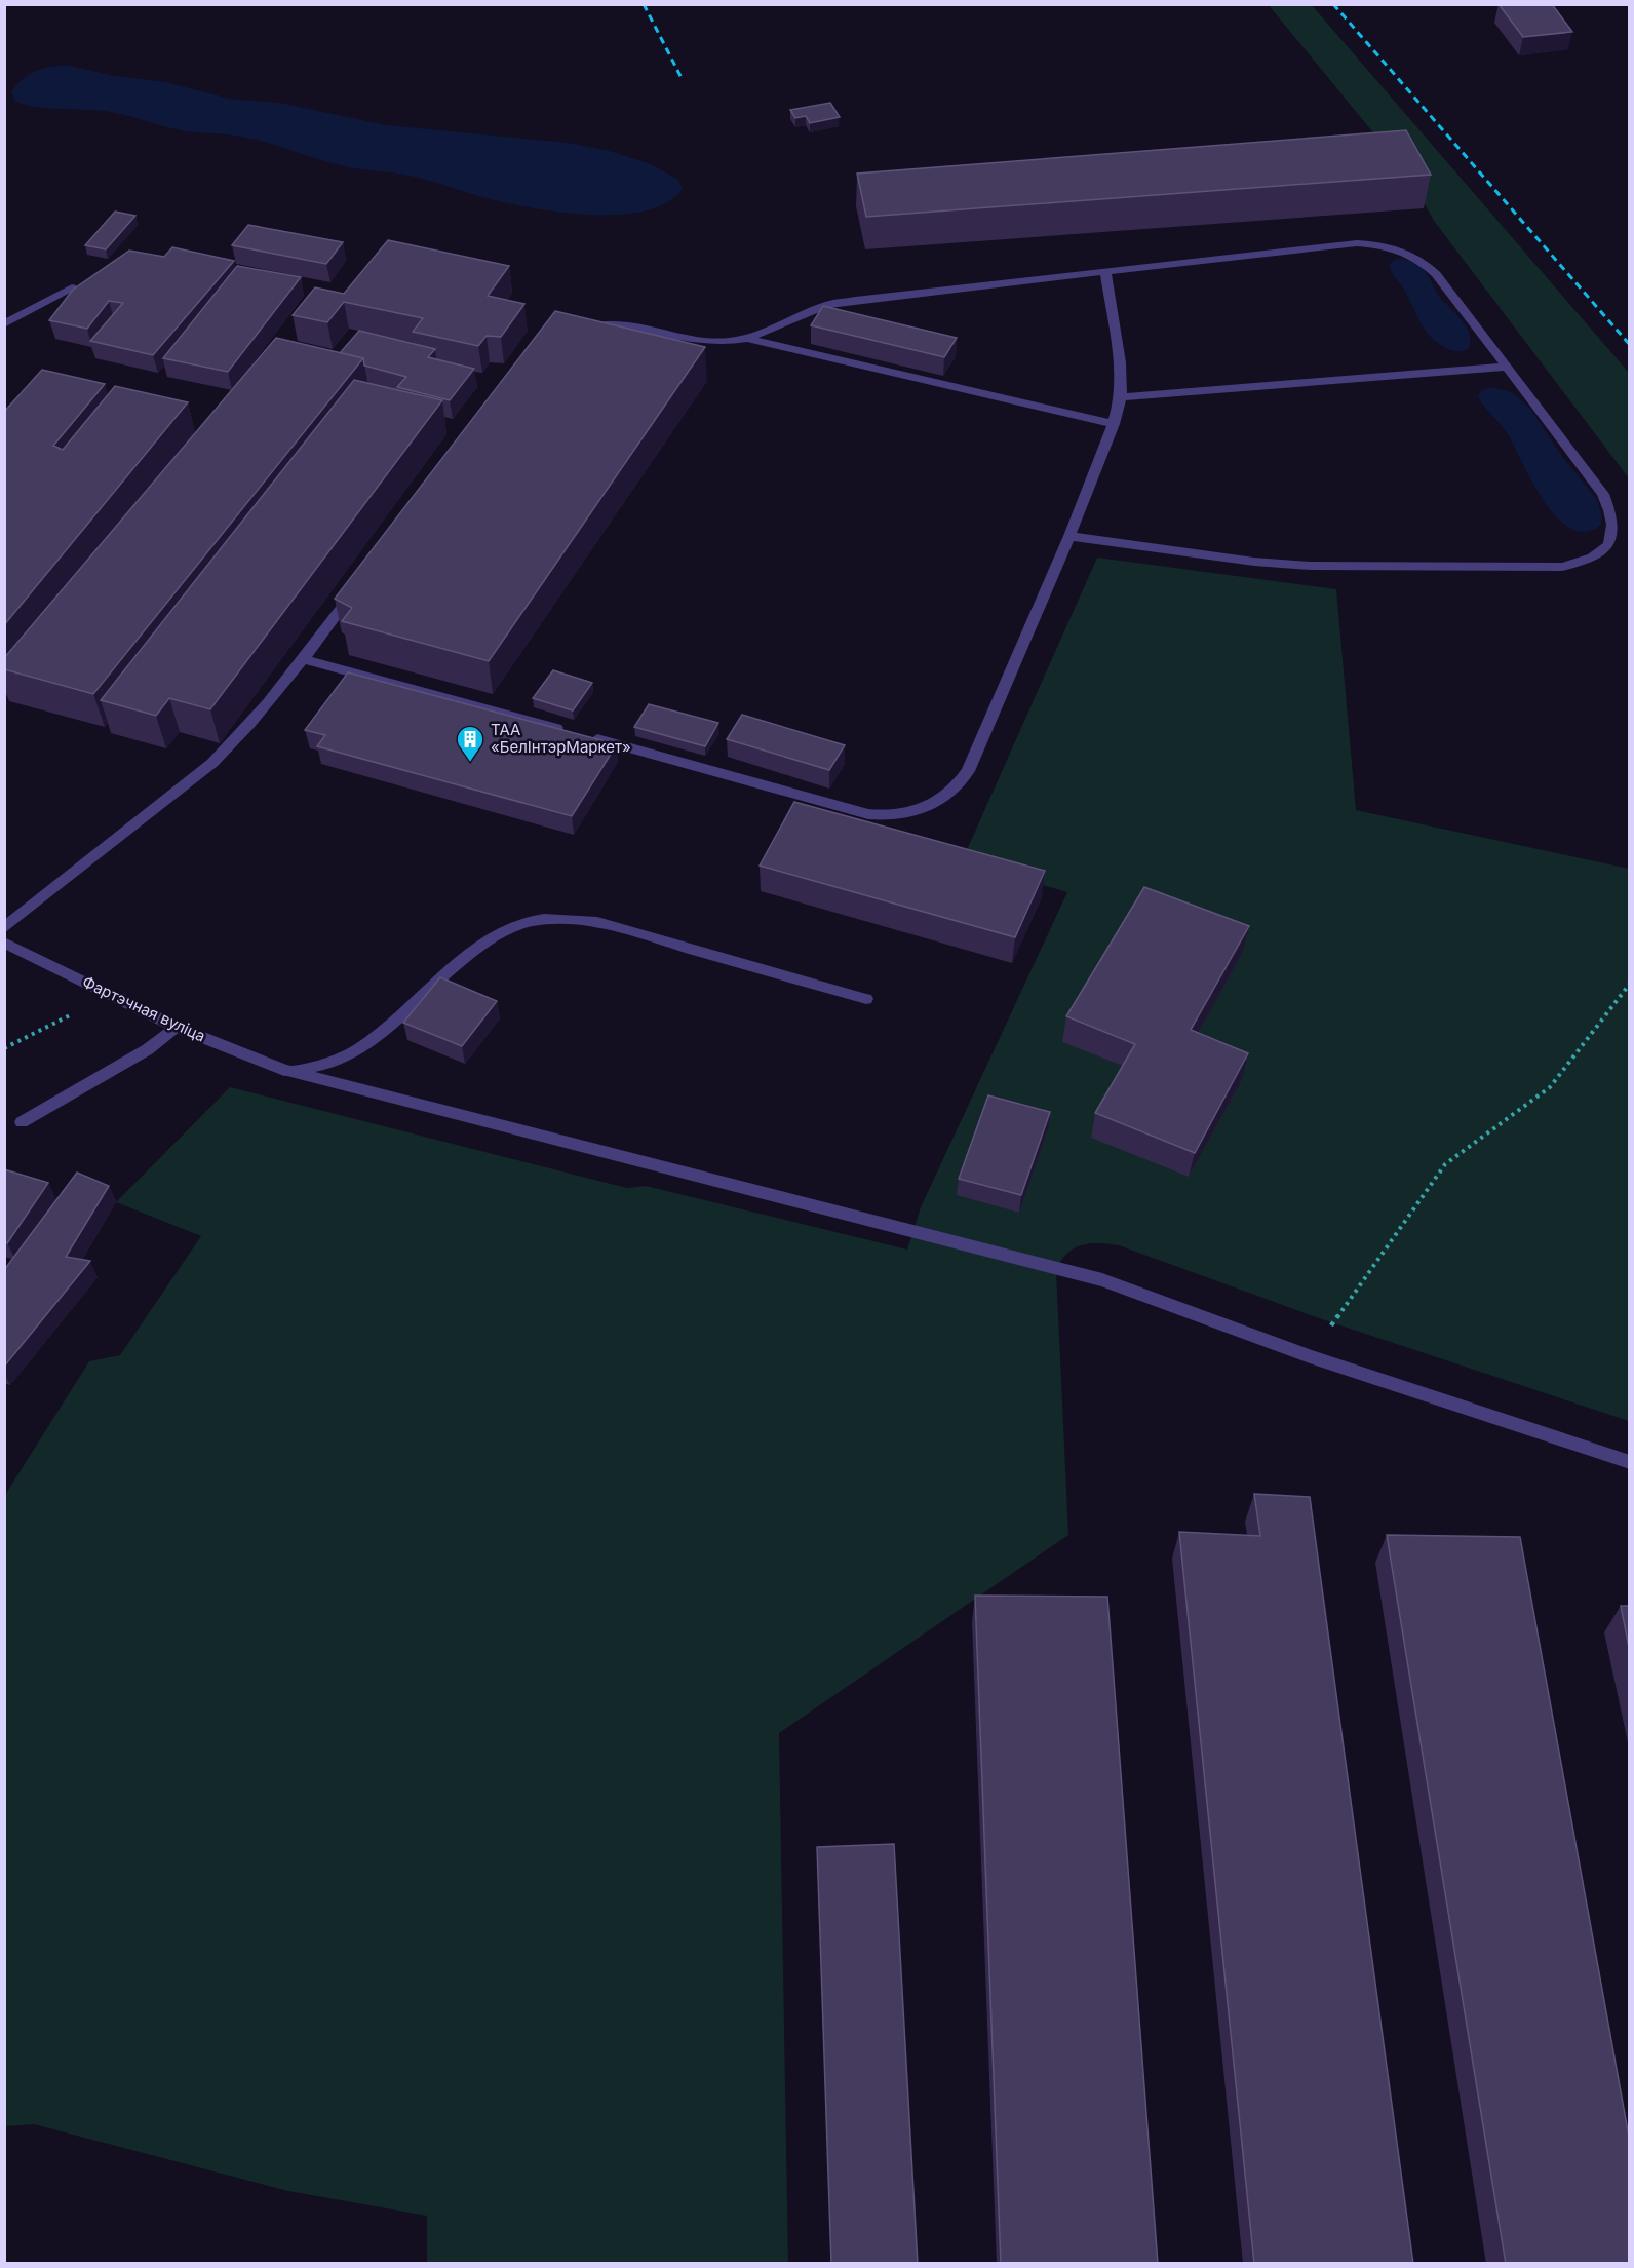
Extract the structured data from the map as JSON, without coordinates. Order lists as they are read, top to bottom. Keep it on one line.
{"streets":{"street":["Фартэчная вуліца"]},"places":{"building":["ТАА «БелІнтэрМаркет»"]}}
